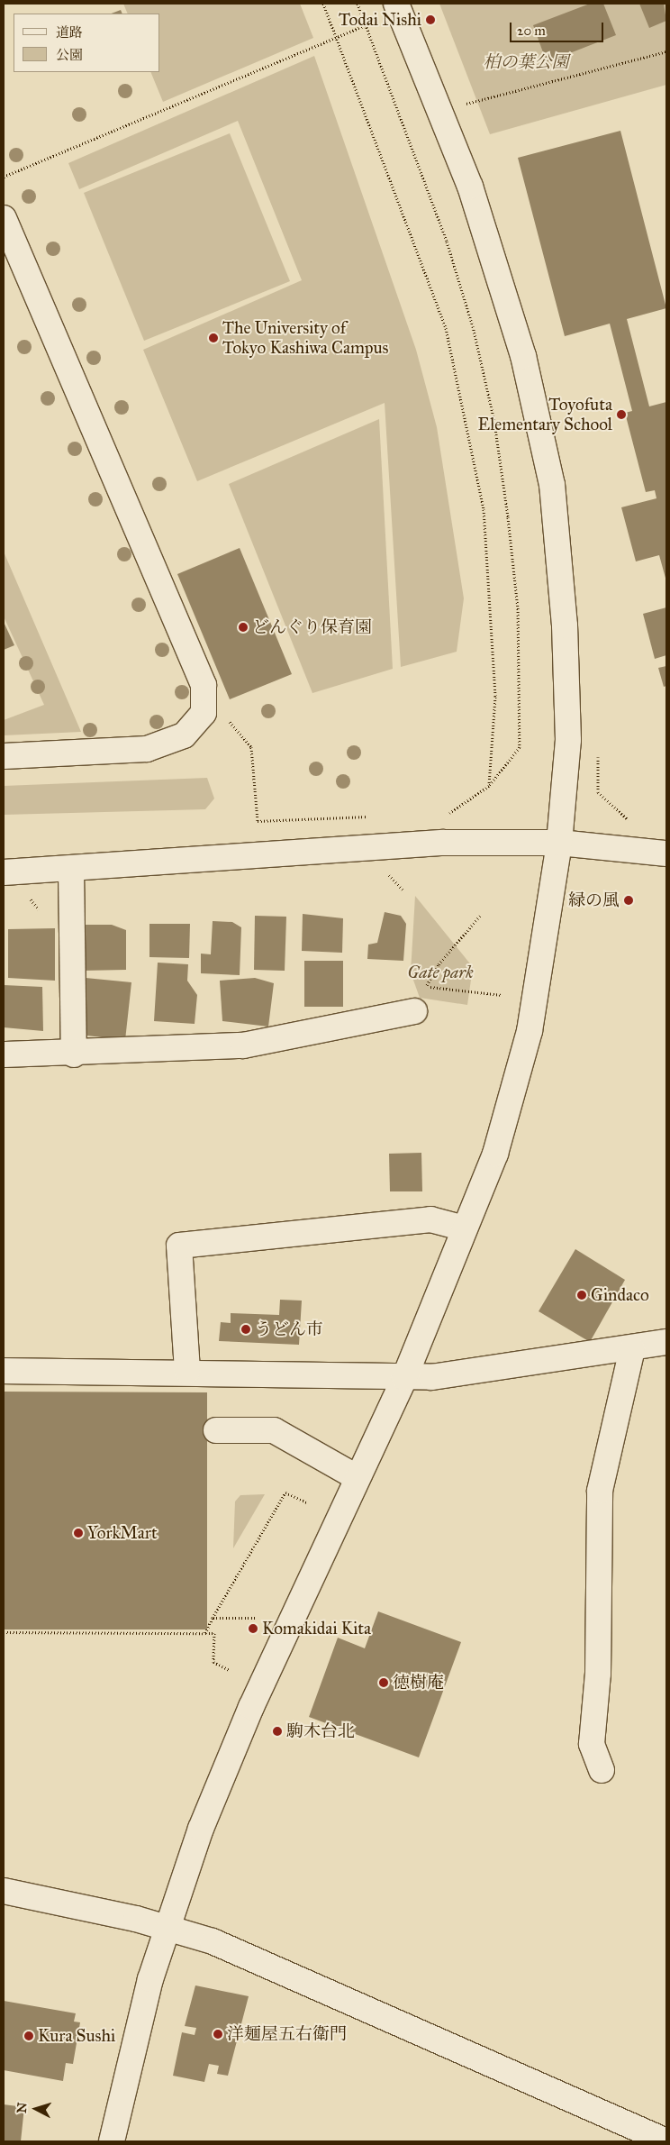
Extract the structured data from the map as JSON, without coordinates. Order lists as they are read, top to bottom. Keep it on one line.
{"parks":["柏の葉公園","Gate park"],"places":["Todai Nishi","The University of Tokyo Kashiwa Campus","Toyofuta Elementary School","どんぐり保育園","緑の風","Gindaco","うどん市","YorkMart","Komakidai Kita","徳樹庵","駒木台北","洋麺屋五右衛門","Kura Sushi"],"legend":["道路","公園"],"scale_bar":"20 m","north":"left"}
